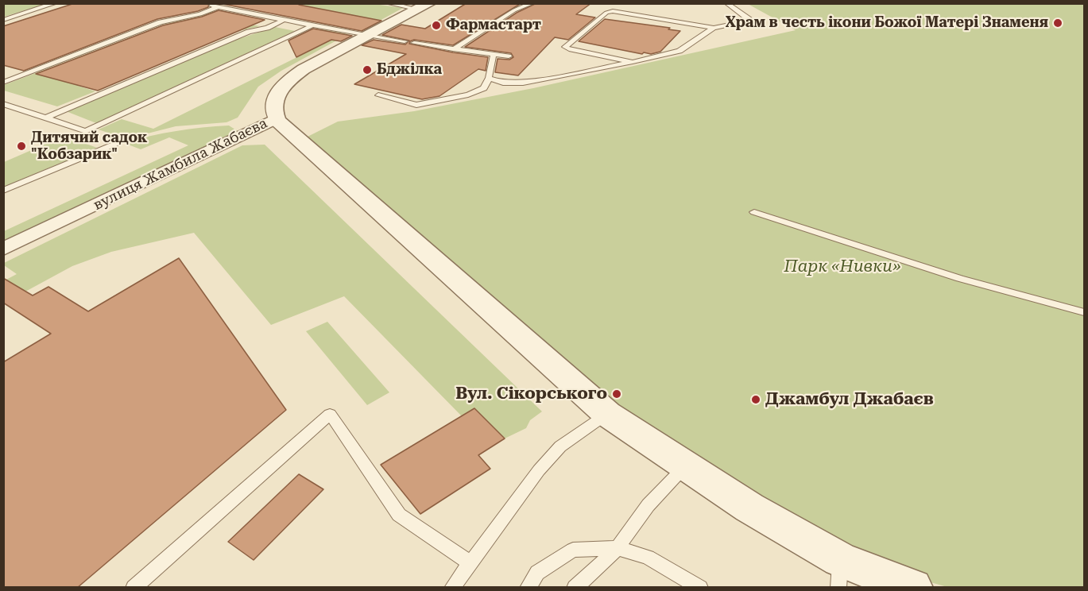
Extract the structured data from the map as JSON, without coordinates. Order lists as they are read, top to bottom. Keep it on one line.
{"streets":{"street":["вулиця Жамбила Жабаєва"]},"parks":["Парк «Нивки»"],"places":["Храм в честь ікони Божої Матері Знаменя","Фармастарт","Бджілка","Дитячий садок \"Кобзарик\"","Вул. Сікорського","Джамбул Джабаєв"]}
